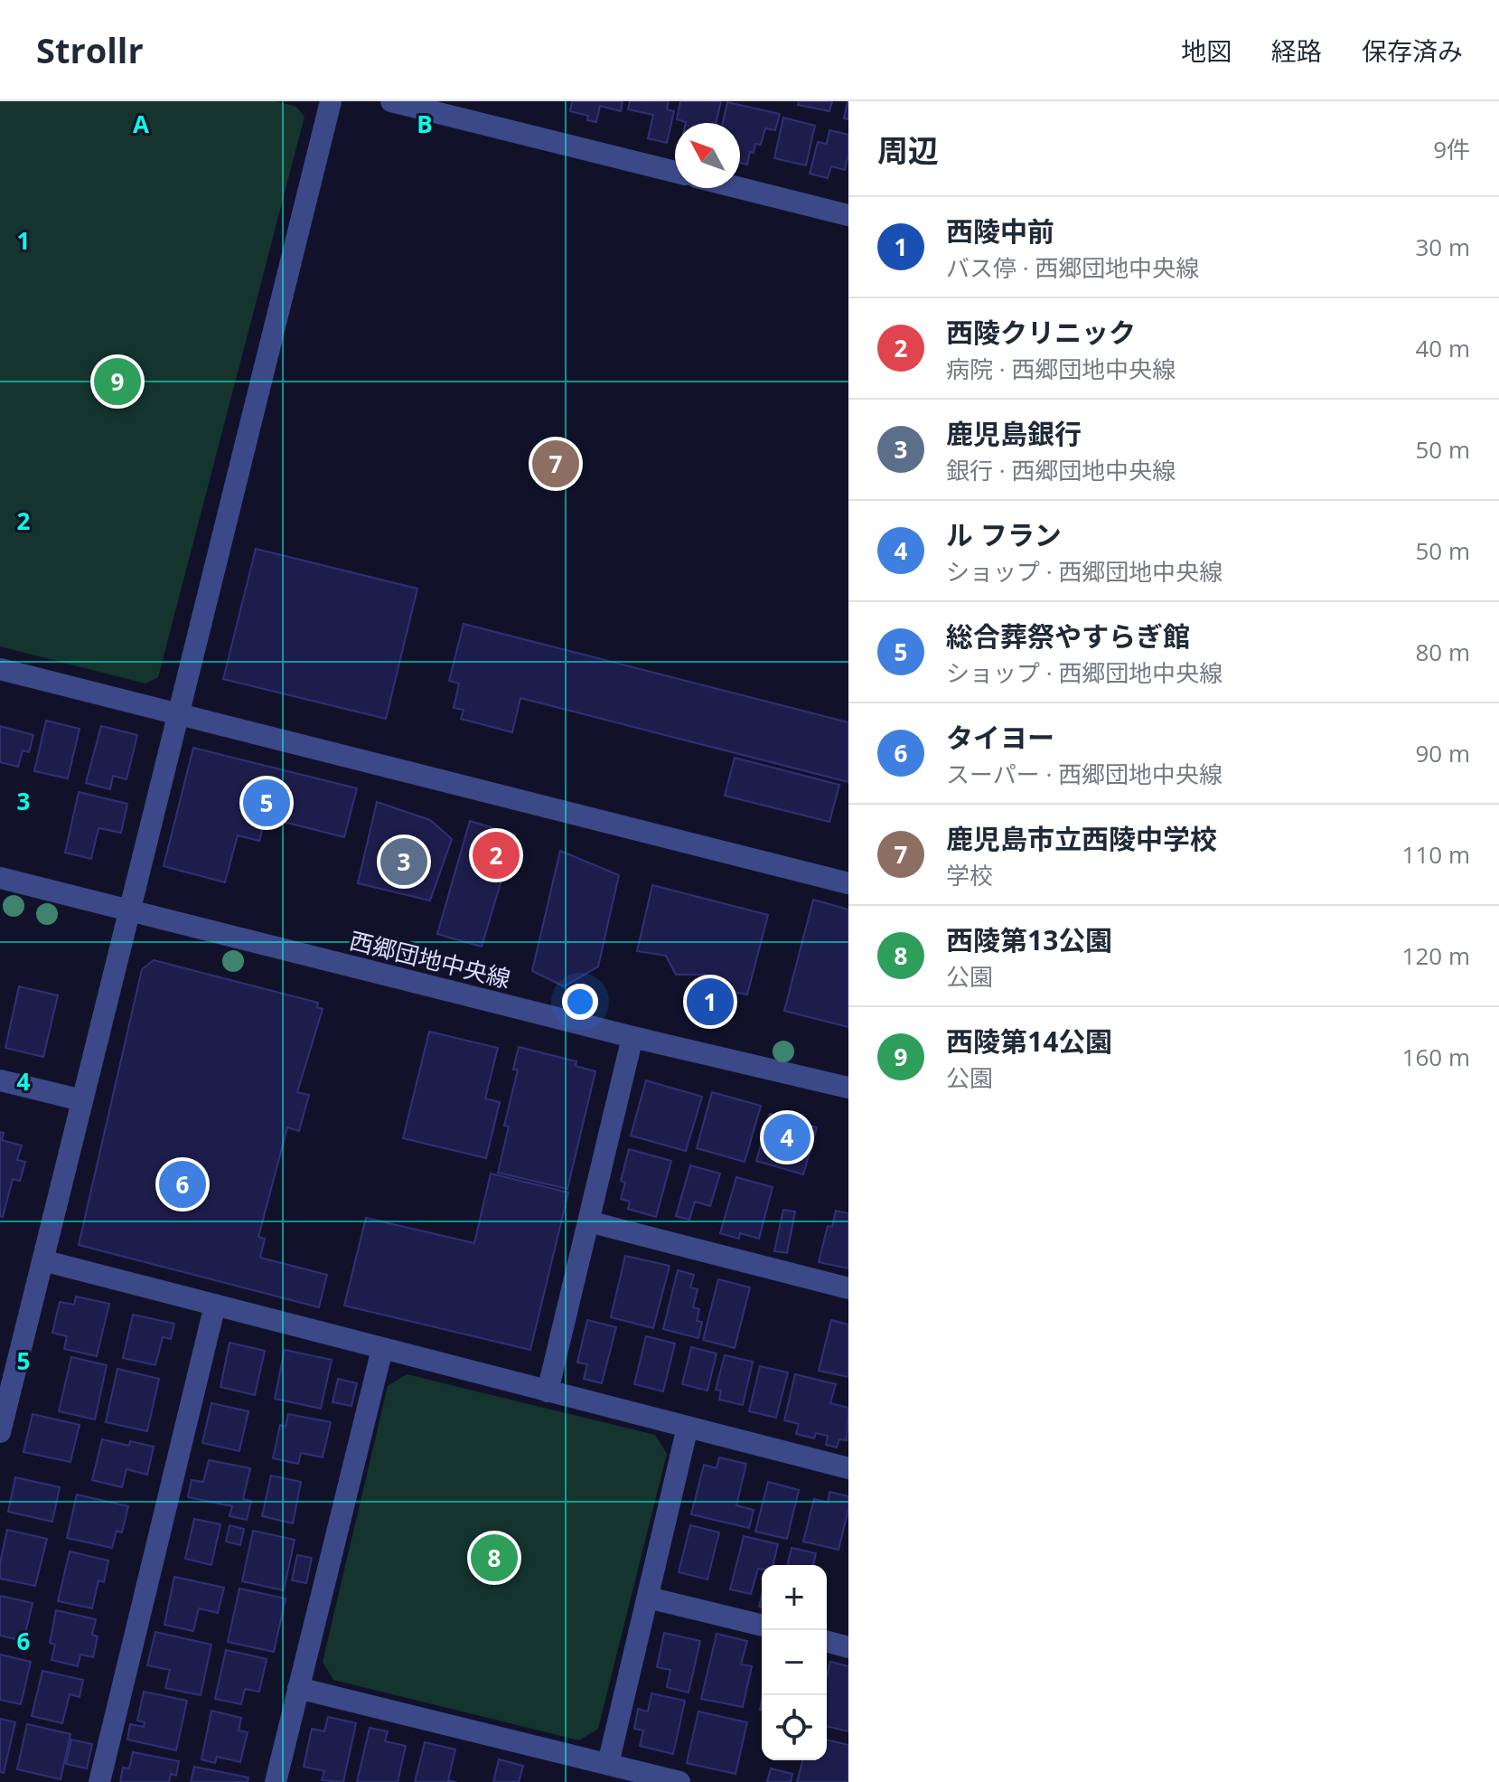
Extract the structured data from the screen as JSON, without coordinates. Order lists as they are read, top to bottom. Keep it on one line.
{"streets":{"street":["西郷団地中央線"]},"north":"top left","page":{"header":"Strollr","nav":["地図","経路","保存済み"],"heading":["周辺","9件"],"list":[{"mark":"1","name":"西陵中前","note":"バス停 · 西郷団地中央線","value":"30 m"},{"mark":"2","name":"西陵クリニック","note":"病院 · 西郷団地中央線","value":"40 m"},{"mark":"3","name":"鹿児島銀行","note":"銀行 · 西郷団地中央線","value":"50 m"},{"mark":"4","name":"ル フラン","note":"ショップ · 西郷団地中央線","value":"50 m"},{"mark":"5","name":"総合葬祭やすらぎ館","note":"ショップ · 西郷団地中央線","value":"80 m"},{"mark":"6","name":"タイヨー","note":"スーパー · 西郷団地中央線","value":"90 m"},{"mark":"7","name":"鹿児島市立西陵中学校","note":"学校","value":"110 m"},{"mark":"8","name":"西陵第13公園","note":"公園","value":"120 m"},{"mark":"9","name":"西陵第14公園","note":"公園","value":"160 m"}],"pins":["9","7","5","2","3","1","4","6","8"],"map_buttons":["+","−"]},"grid":{"columns":["A","B"],"rows":["1","2","3","4","5","6"]}}
